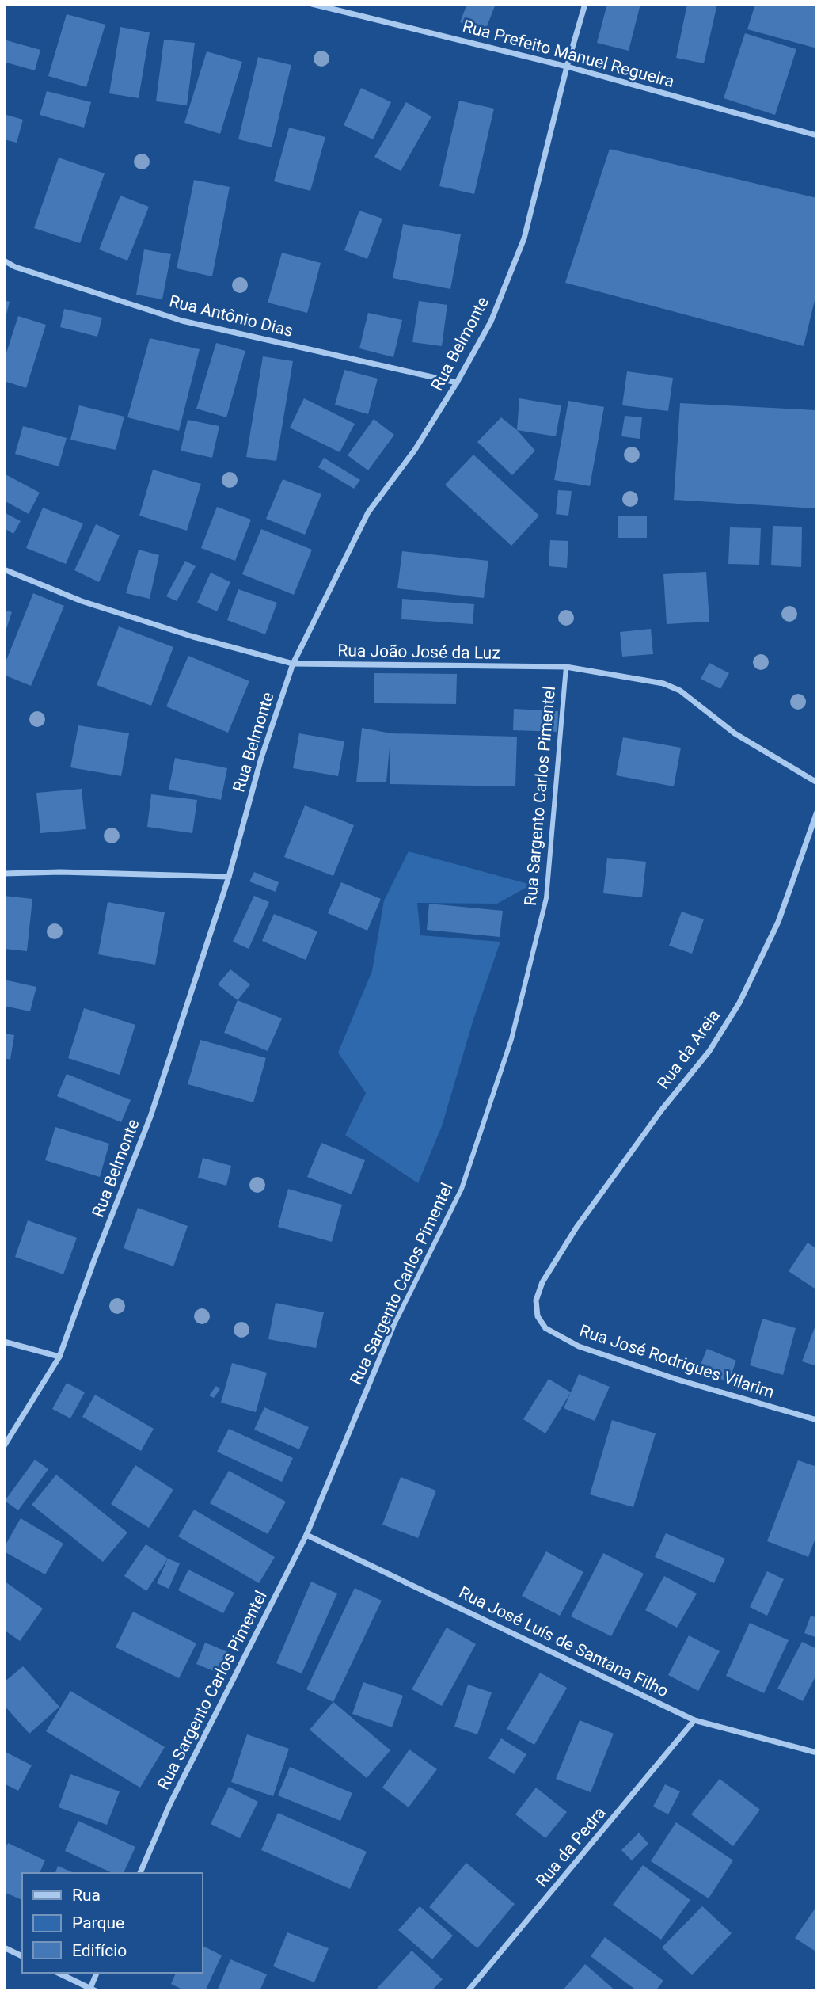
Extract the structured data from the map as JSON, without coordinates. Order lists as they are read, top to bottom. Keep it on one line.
{"streets":{"street":["Rua Prefeito Manuel Regueira","Rua Antônio Dias","Rua Belmonte","Rua João José da Luz","Rua Sargento Carlos Pimentel","Rua da Areia","Rua José Rodrigues Vilarim","Rua José Luís de Santana Filho","Rua da Pedra"]},"crossings":[["Rua Prefeito Manuel Regueira","Rua Belmonte"],["Rua Antônio Dias","Rua Belmonte"],["Rua Belmonte","Rua João José da Luz"],["Rua João José da Luz","Rua Sargento Carlos Pimentel"],["Rua Sargento Carlos Pimentel","Rua José Luís de Santana Filho"],["Rua da Areia","Rua José Rodrigues Vilarim"],["Rua José Luís de Santana Filho","Rua da Pedra"]],"legend":["Rua","Parque","Edifício"]}
